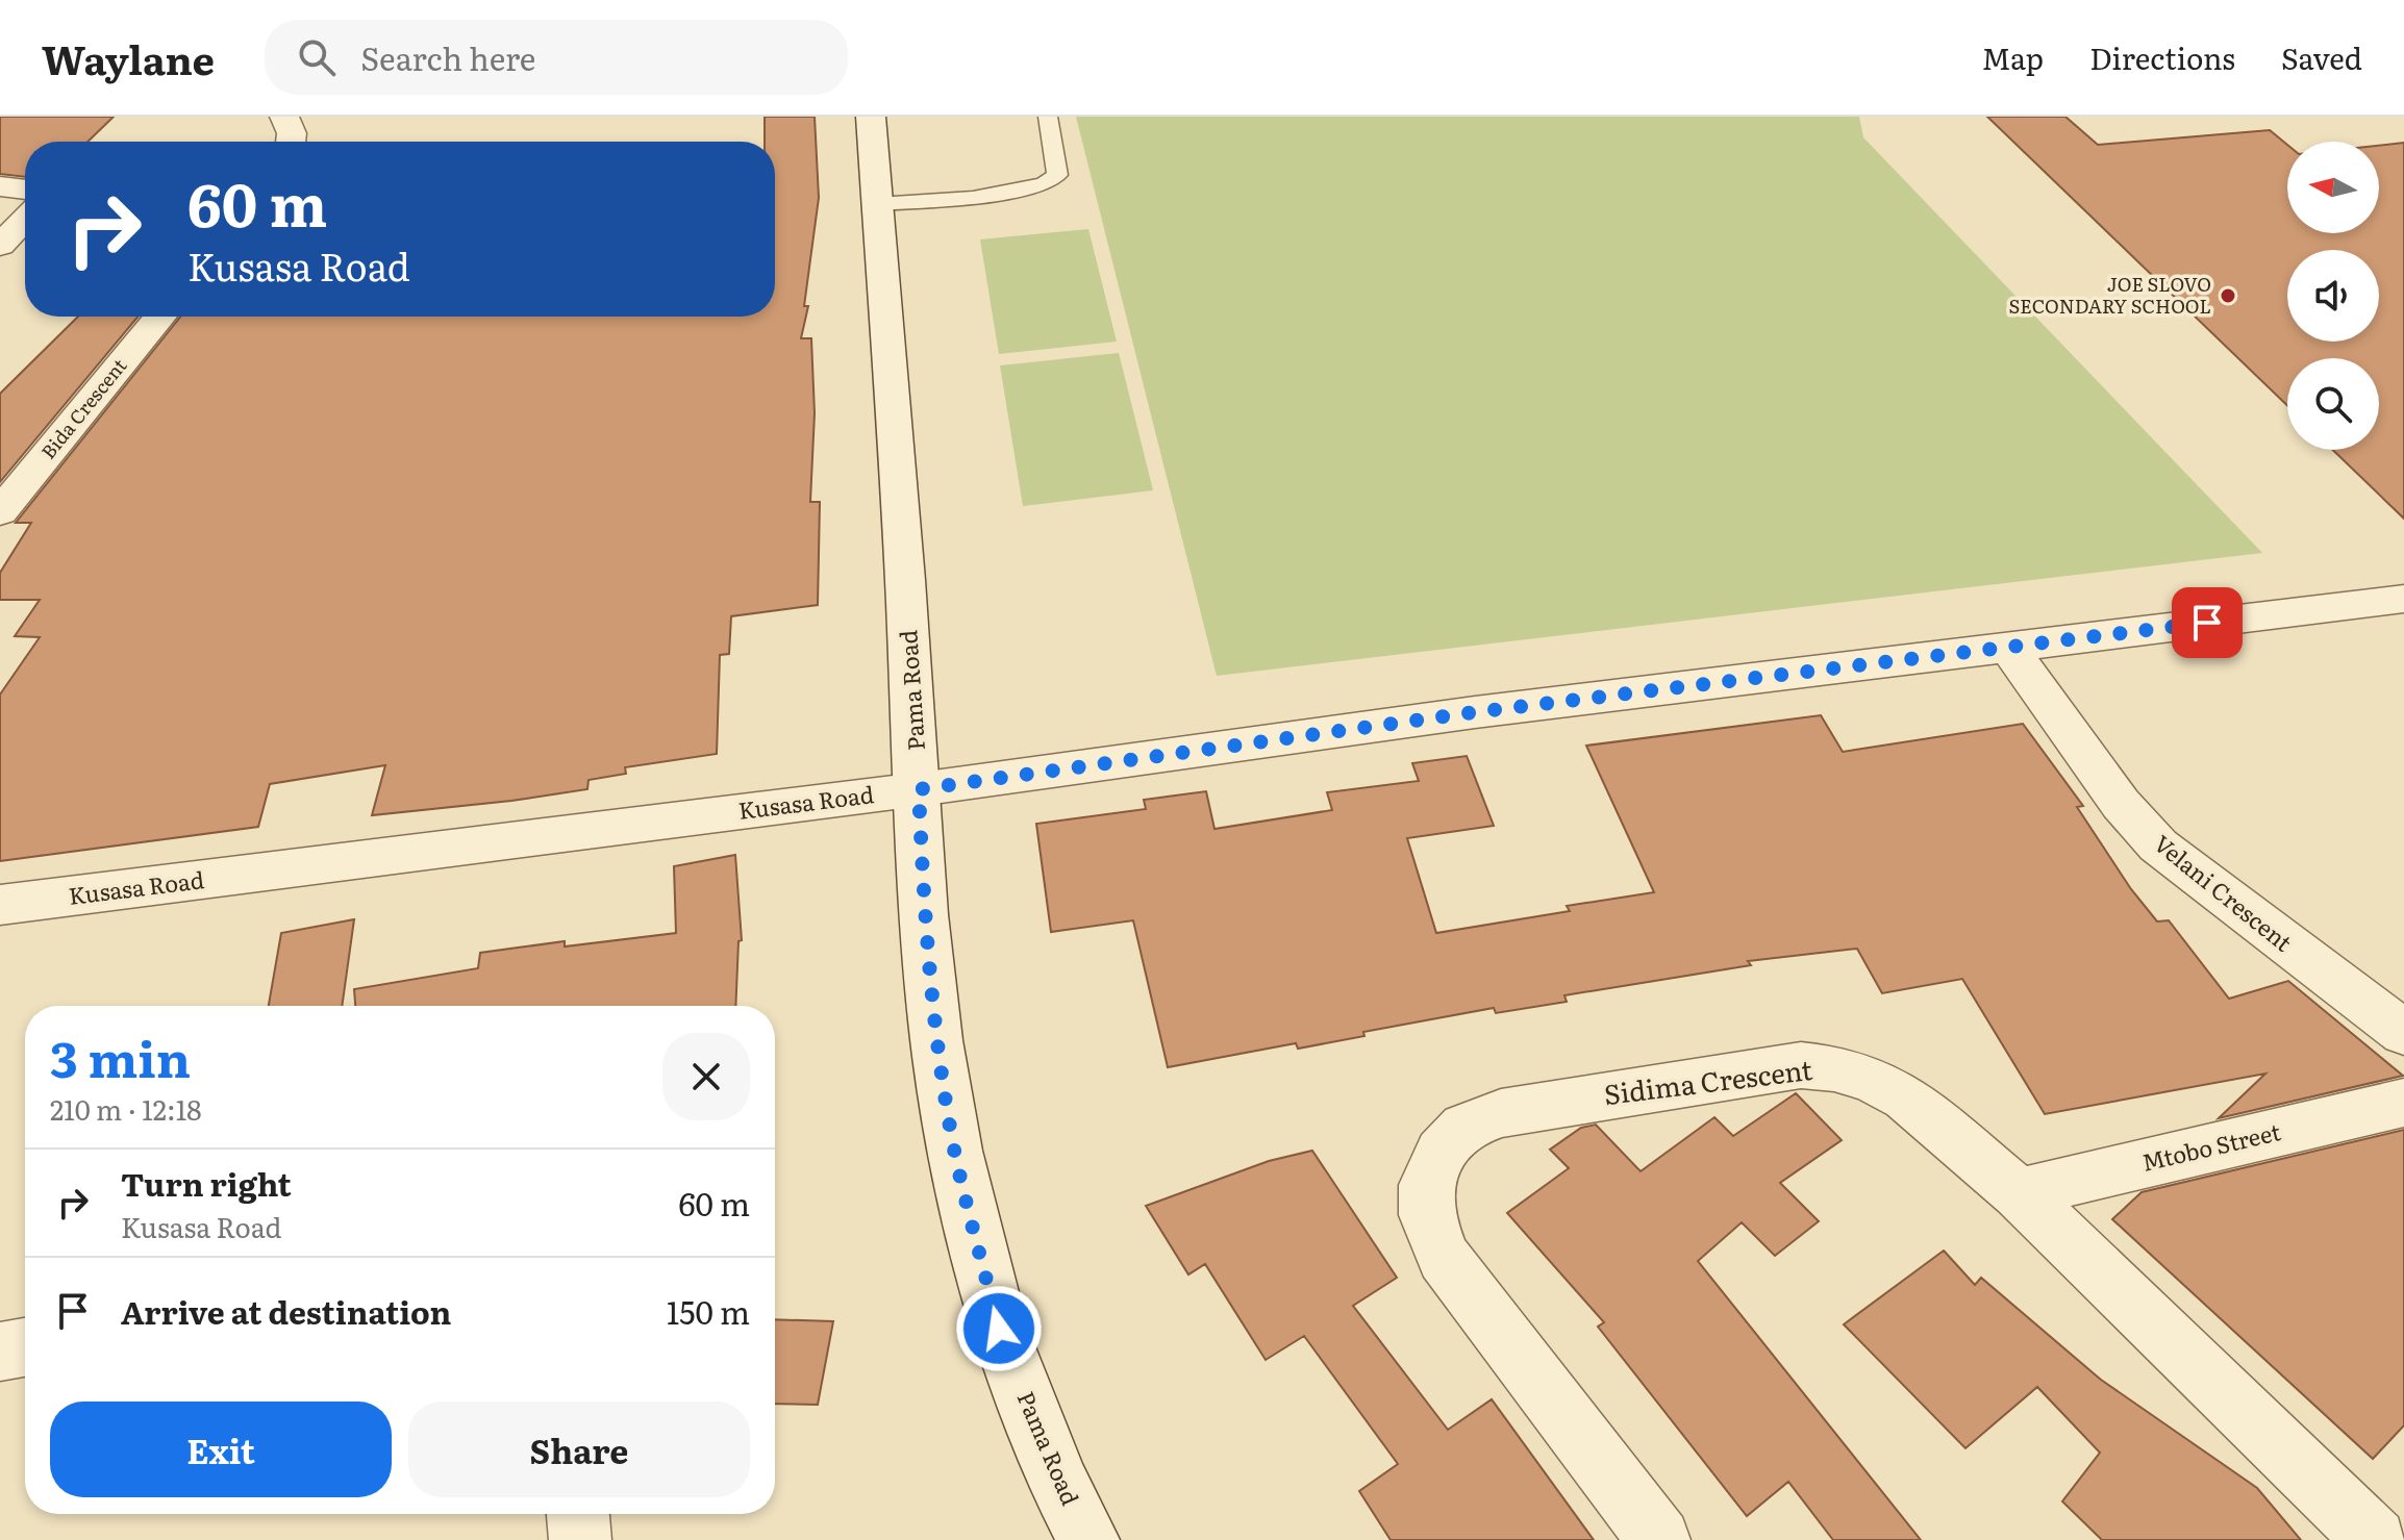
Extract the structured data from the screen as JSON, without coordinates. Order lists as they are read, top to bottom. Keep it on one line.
{"streets":{"street":["Bida Crescent","Pama Road","Kusasa Road","Velani Crescent","Sidima Crescent","Mtobo Street"]},"crossings":[["Pama Road","Kusasa Road"],["Kusasa Road","Velani Crescent"],["Sidima Crescent","Mtobo Street"]],"places":["JOE SLOVO SECONDARY SCHOOL"],"north":"left","page":{"header":"Waylane","search":"Search here","nav":["Map","Directions","Saved"],"turn":["60 m","Kusasa Road"],"heading":["3 min","210 m · 12:18"],"list":[{"name":"Turn right","note":"Kusasa Road","value":"60 m"},{"name":"Arrive at destination","value":"150 m"}],"buttons":["Exit","Share"]}}
